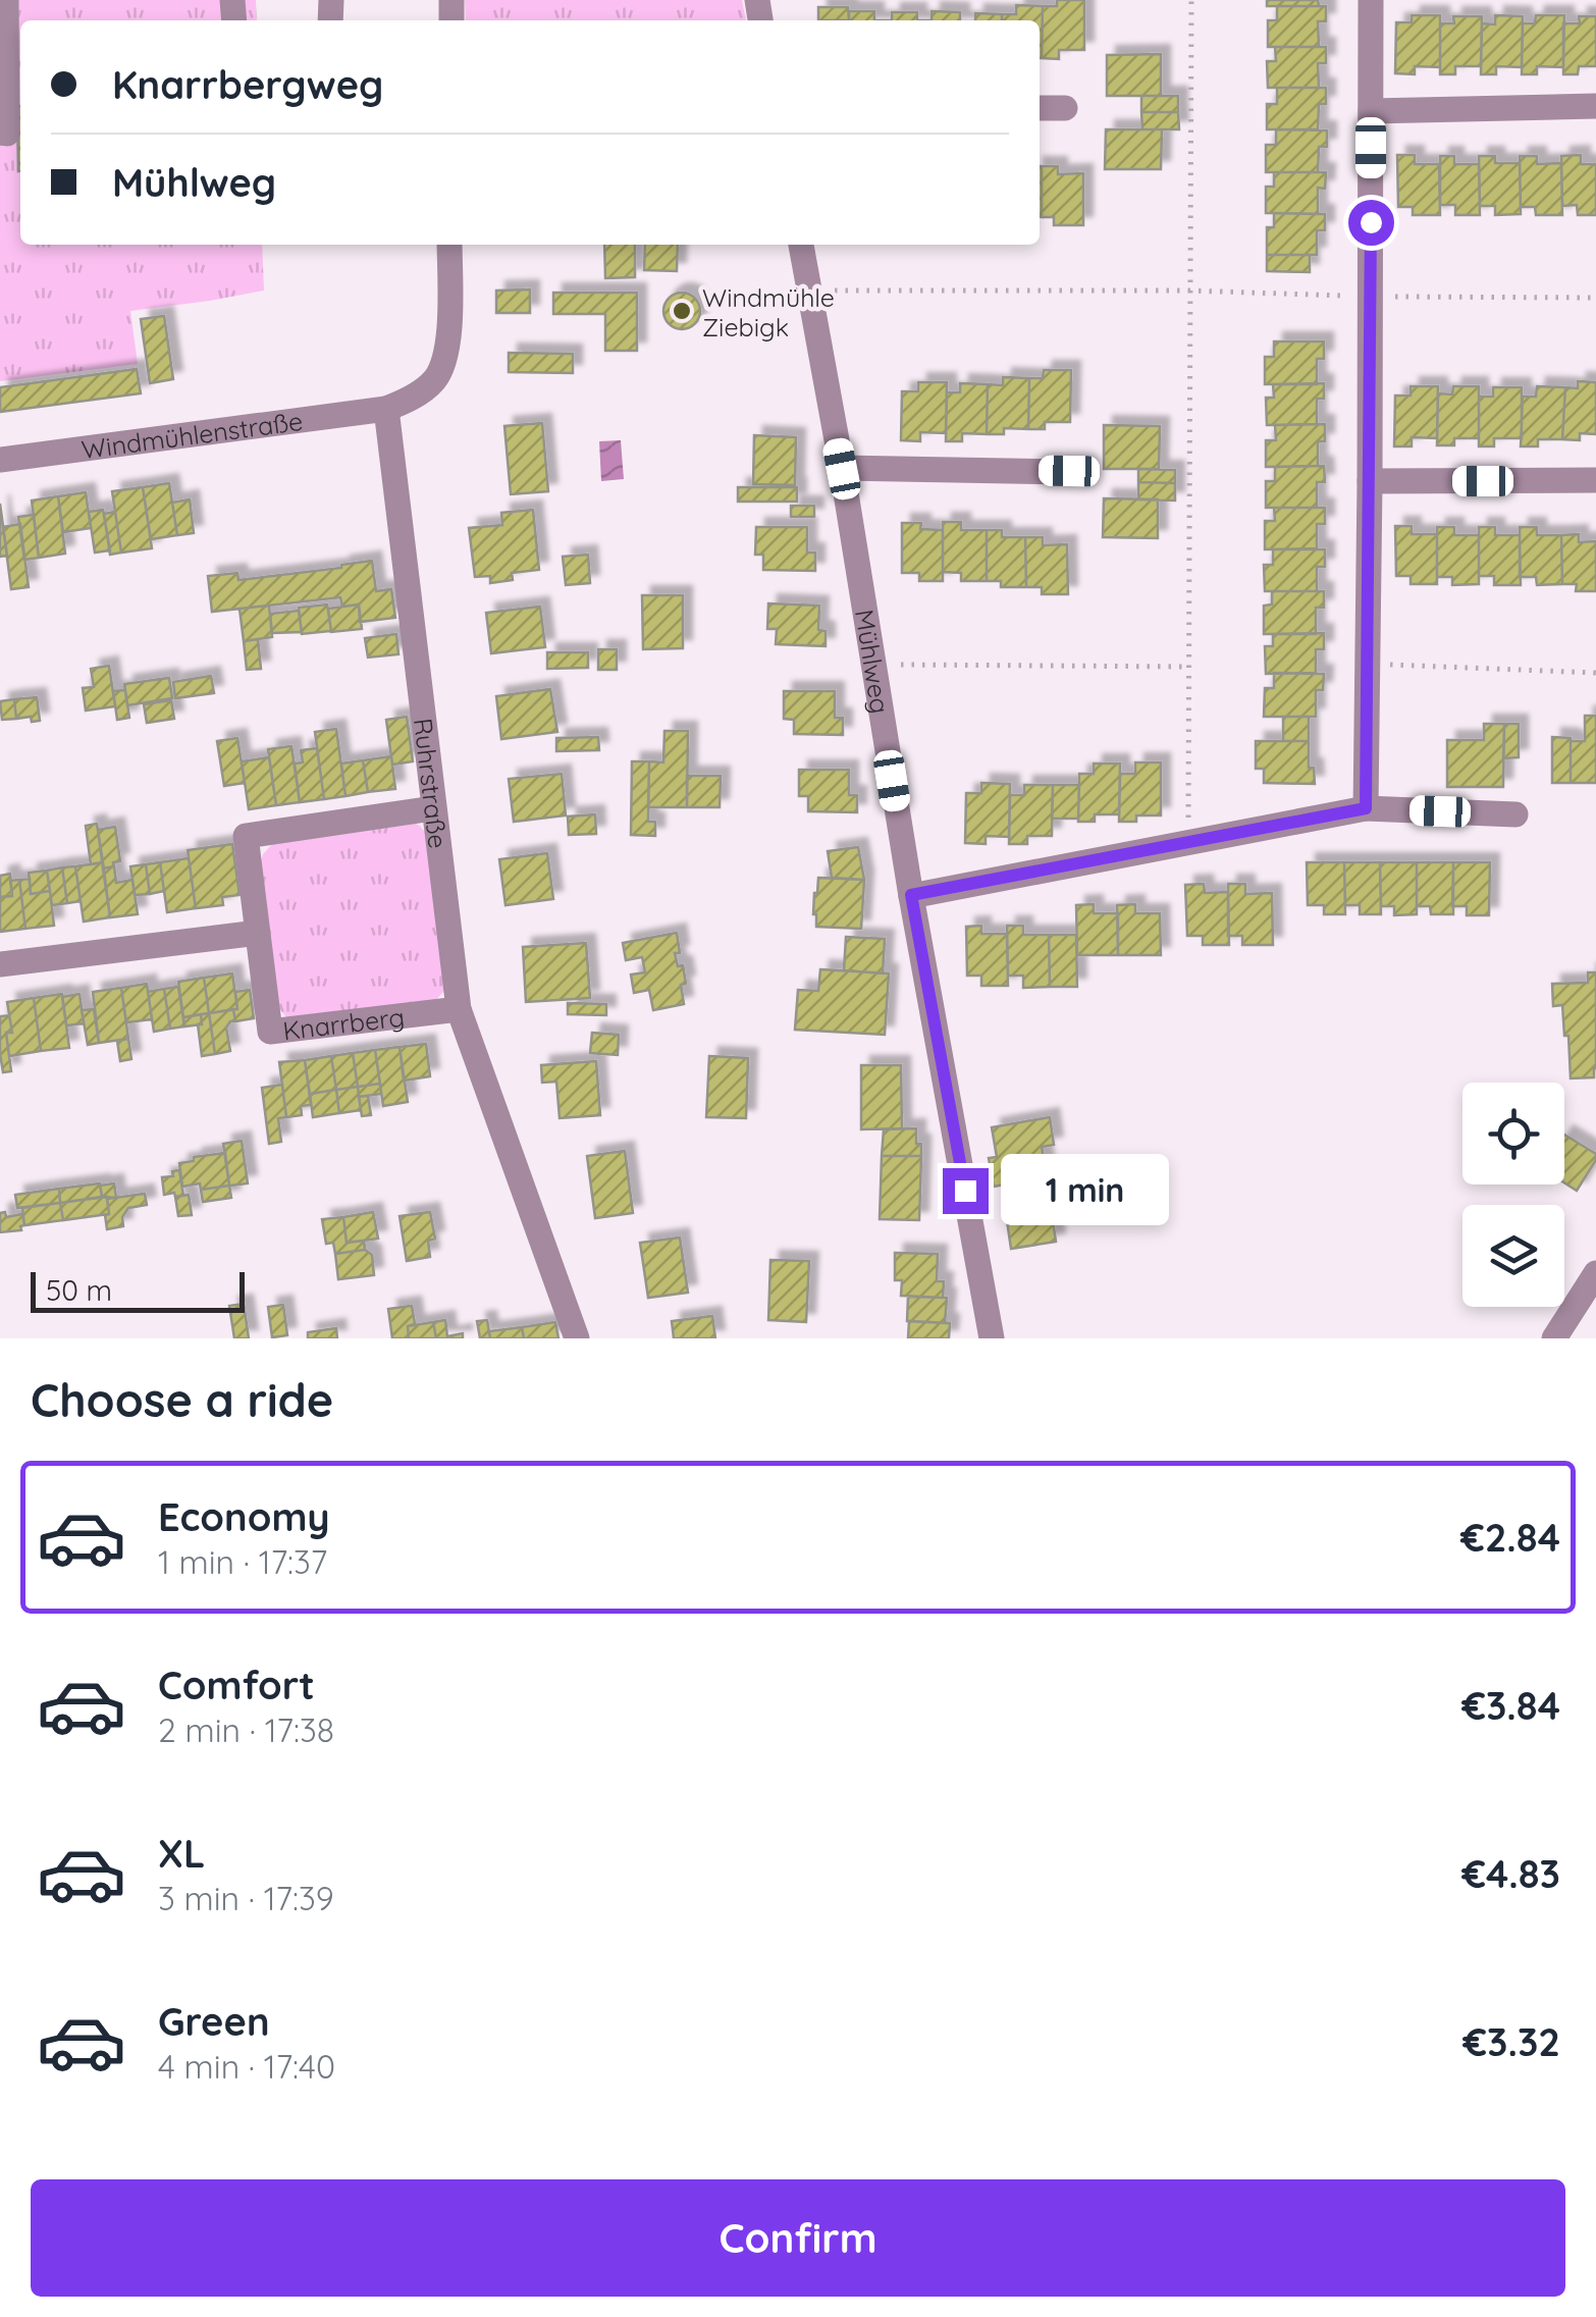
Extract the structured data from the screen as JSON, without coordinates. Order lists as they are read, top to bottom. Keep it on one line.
{"streets":{"street":["Windmühlenstraße","Mühlweg","Ruhrstraße","Knarrberg"]},"crossings":[["Windmühlenstraße","Ruhrstraße"],["Ruhrstraße","Knarrberg"]],"places":["Windmühle Ziebigk"],"scale_bar":"50 m","page":{"banner":["Knarrbergweg","Mühlweg"],"bubble":"1 min","scale":"50 m","heading":"Choose a ride","list":[{"name":"Economy","note":"1 min · 17:37","value":"€2.84"},{"name":"Comfort","note":"2 min · 17:38","value":"€3.84"},{"name":"XL","note":"3 min · 17:39","value":"€4.83"},{"name":"Green","note":"4 min · 17:40","value":"€3.32"}],"buttons":"Confirm"}}
